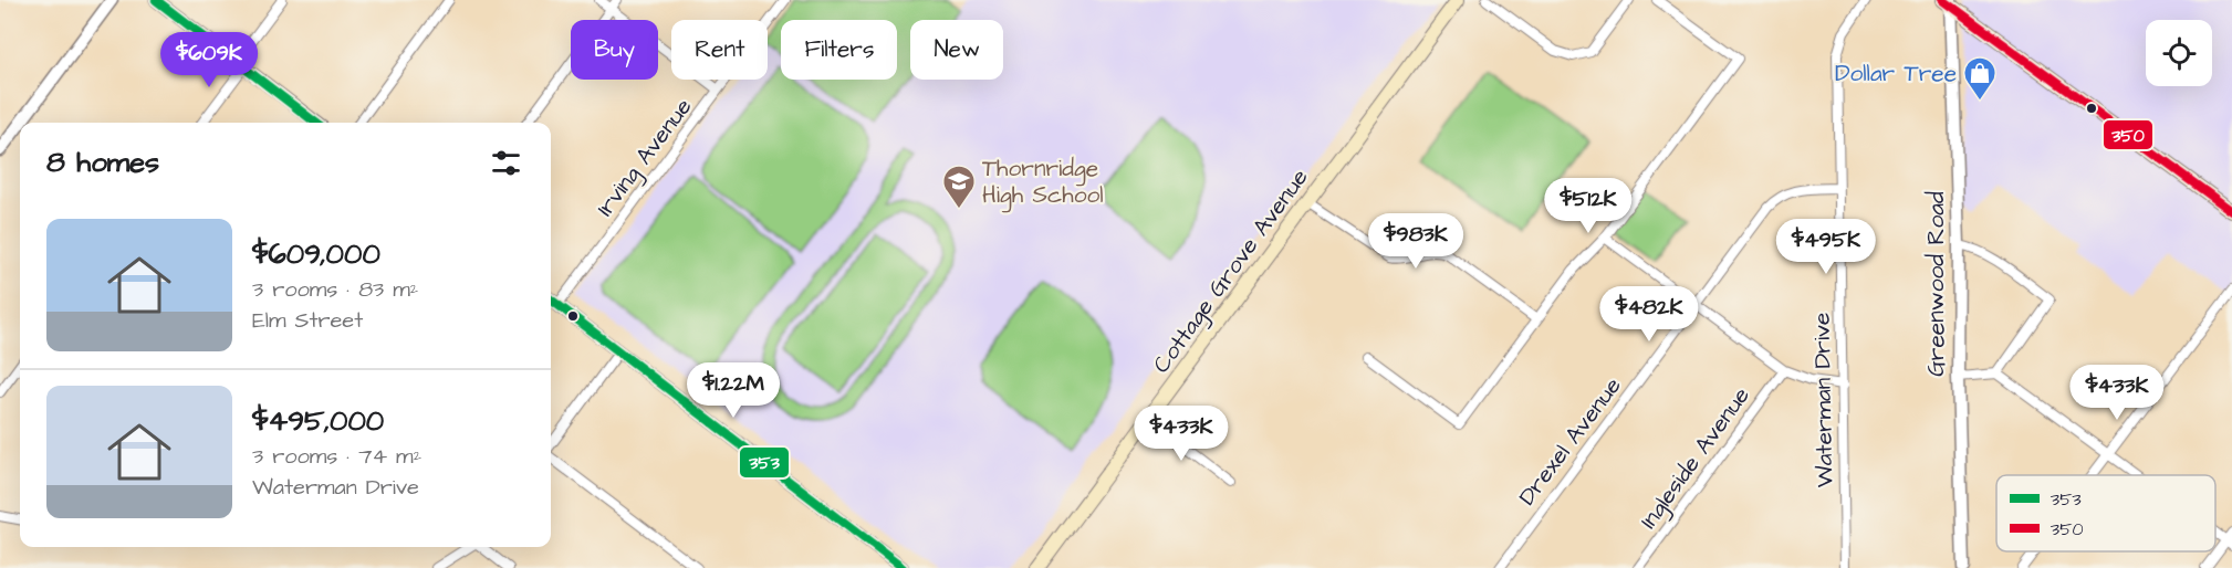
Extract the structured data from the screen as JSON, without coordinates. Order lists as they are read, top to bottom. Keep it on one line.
{"streets":{"main road":["Cottage Grove Avenue"],"street":["Irving Avenue","Greenwood Road","Waterman Drive","Drexel Avenue","Ingleside Avenue"]},"crossings":[["Waterman Drive","Drexel Avenue"]],"places":{"shop":["Dollar Tree"],"school or university":["Thornridge High School"]},"lines":["transit line 353","transit line 350"],"legend":["353","350"],"page":{"chip":["Buy","Rent","Filters","New"],"price":["$609K","$512K","$983K","$495K","$482K","$1.22M","$433K","$433K"],"heading":"8 homes","list":[{"name":"$609,000","note":"3 rooms · 83 m² · Elm Street"},{"name":"$495,000","note":"3 rooms · 74 m² · Waterman Drive"}]}}
